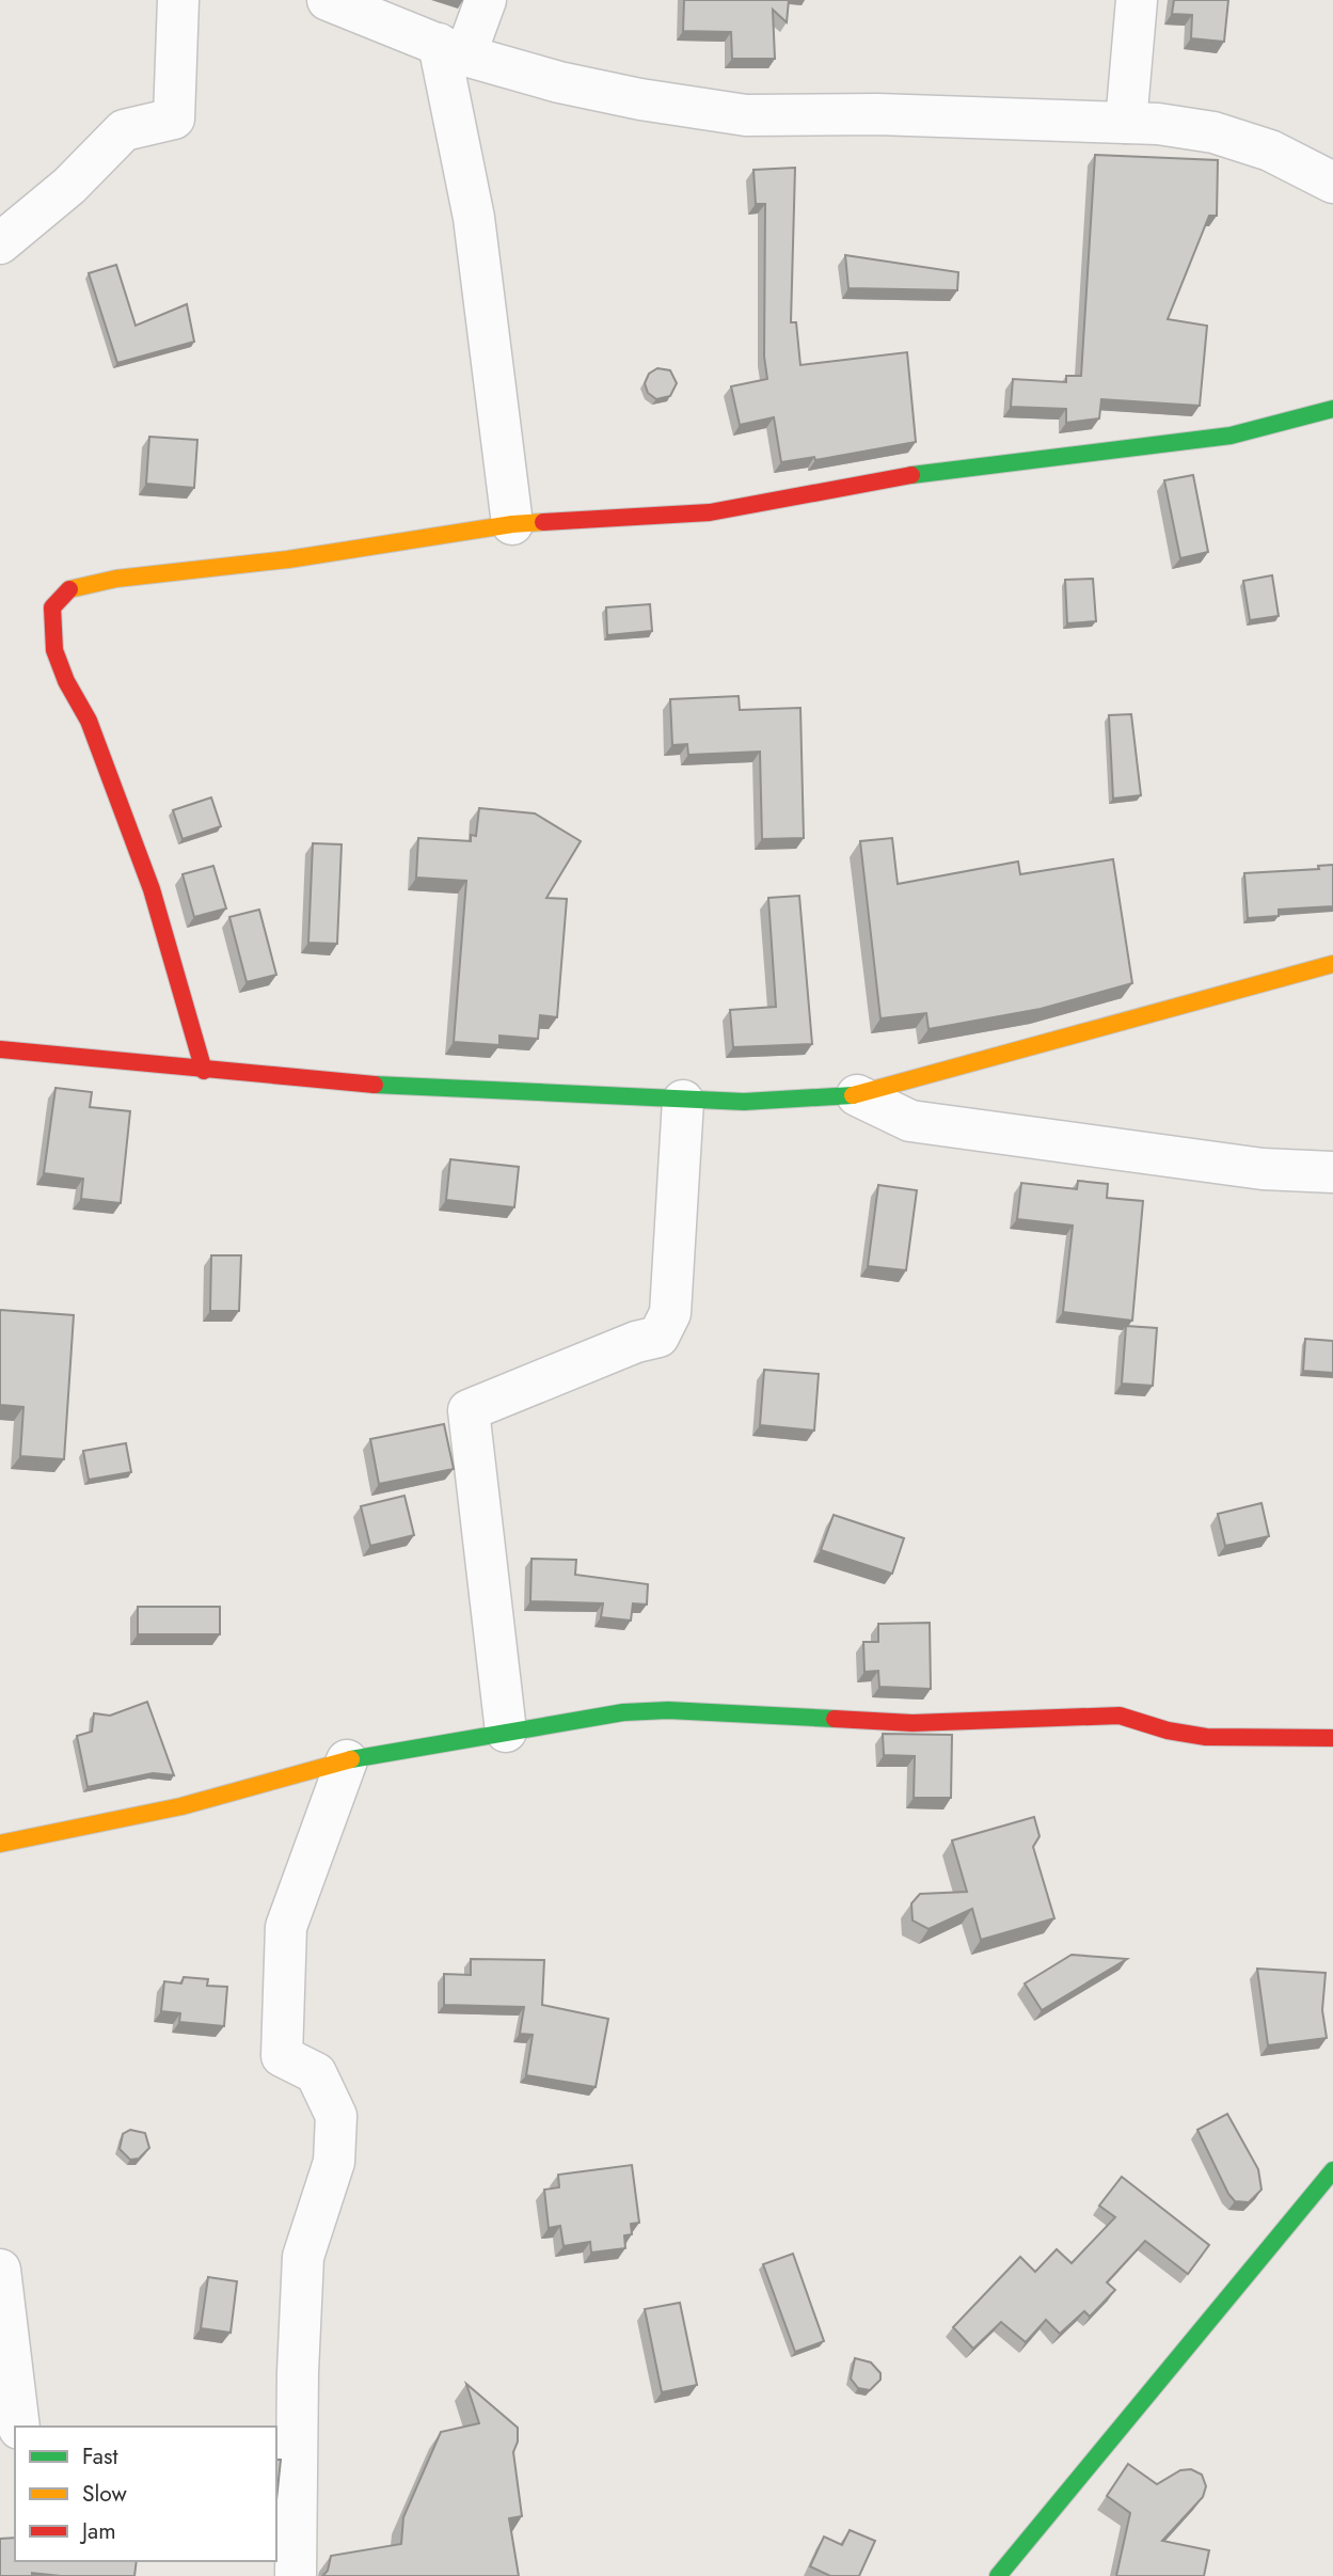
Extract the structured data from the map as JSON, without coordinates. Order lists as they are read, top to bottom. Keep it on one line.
{"legend":["Fast","Slow","Jam"]}
